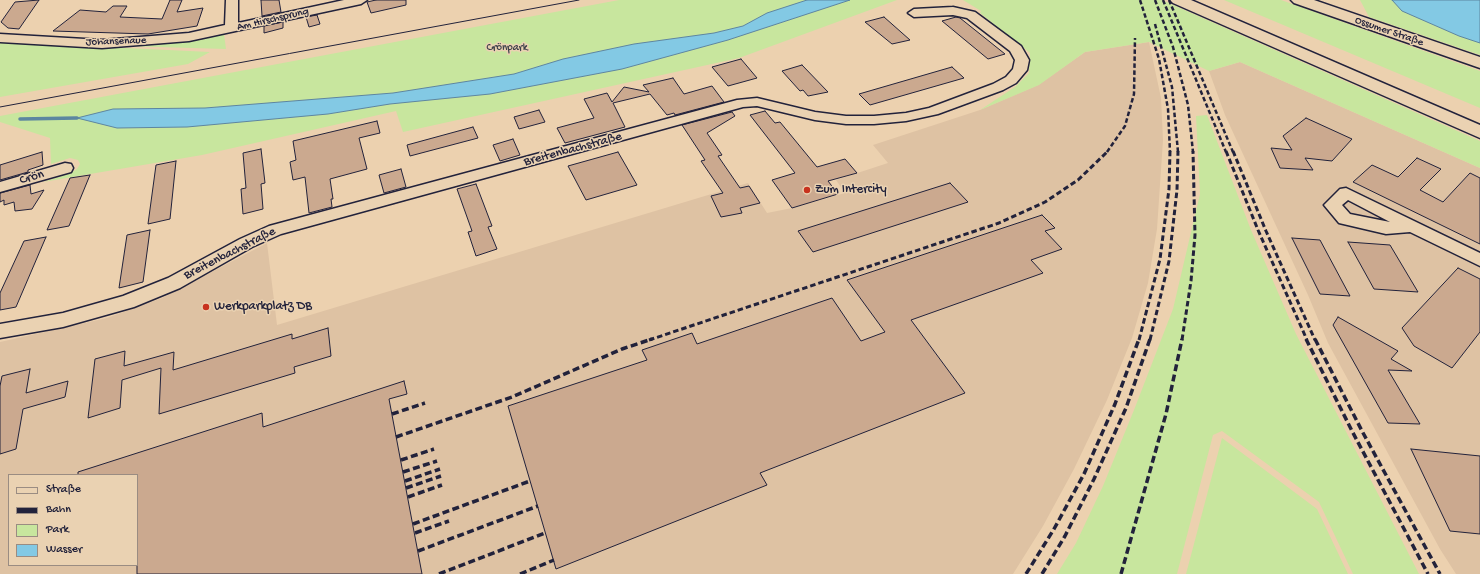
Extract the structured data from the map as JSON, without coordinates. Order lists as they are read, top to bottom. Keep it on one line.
{"streets":{"main road":["Ossumer Straße"],"street":["Am Hirschsprung","Johansenaue","Breitenbachstraße","Crön"]},"crossings":[["Am Hirschsprung","Johansenaue"]],"parks":["Crönpark"],"places":["Zum Intercity","Werkparkplatz DB"],"legend":["Straße","Bahn","Park","Wasser"]}
